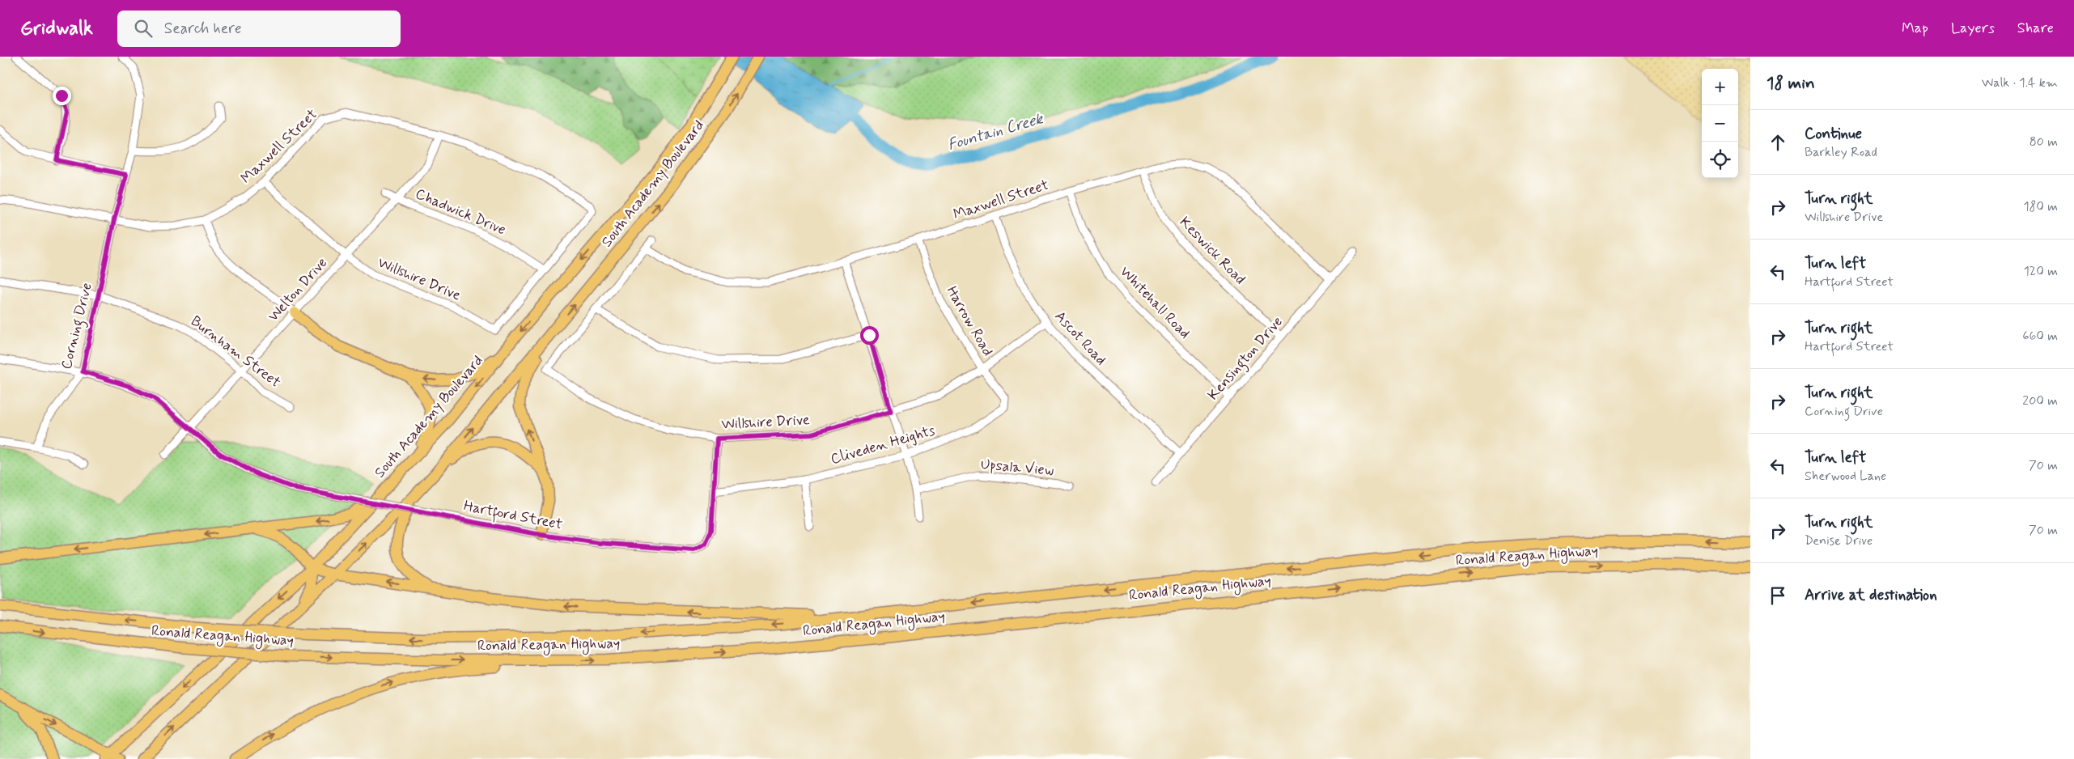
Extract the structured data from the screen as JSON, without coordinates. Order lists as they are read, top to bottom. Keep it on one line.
{"streets":{"highway":["South Academy Boulevard","Ronald Reagan Highway"],"street":["Maxwell Street","Chadwick Drive","Keswick Road","Willshire Drive","Welton Drive","Whitehall Road","Harrow Road","Corning Drive","Ascot Road","Burnham Street","Kensington Drive","Cliveden Heights","Upsala View","Hartford Street"]},"crossings":[["Maxwell Street","Chadwick Drive"],["Maxwell Street","Keswick Road"],["Maxwell Street","Willshire Drive"],["Maxwell Street","Welton Drive"],["Maxwell Street","Whitehall Road"],["Maxwell Street","Harrow Road"],["Maxwell Street","Corning Drive"],["Maxwell Street","Ascot Road"],["Maxwell Street","Kensington Drive"],["Chadwick Drive","Willshire Drive"],["Chadwick Drive","Welton Drive"],["Keswick Road","Kensington Drive"],["Willshire Drive","Welton Drive"],["Willshire Drive","Harrow Road"],["Willshire Drive","Ascot Road"],["Willshire Drive","Cliveden Heights"],["Willshire Drive","Hartford Street"],["Welton Drive","Burnham Street"],["Welton Drive","Hartford Street"],["Whitehall Road","Kensington Drive"],["Harrow Road","Cliveden Heights"],["Corning Drive","Burnham Street"],["Corning Drive","Hartford Street"],["Ascot Road","Kensington Drive"],["Cliveden Heights","Hartford Street"]],"water":["Fountain Creek"],"page":{"header":"Gridwalk","search":"Search here","nav":["Map","Layers","Share"],"heading":["18 min","Walk · 1.4 km"],"map_buttons":["+","−"],"list":[["Continue","Barkley Road","80 m"],["Turn right","Willshire Drive","180 m"],["Turn left","Hartford Street","120 m"],["Turn right","Hartford Street","660 m"],["Turn right","Corning Drive","200 m"],["Turn left","Sherwood Lane","70 m"],["Turn right","Denise Drive","70 m"],"Arrive at destination"]}}
